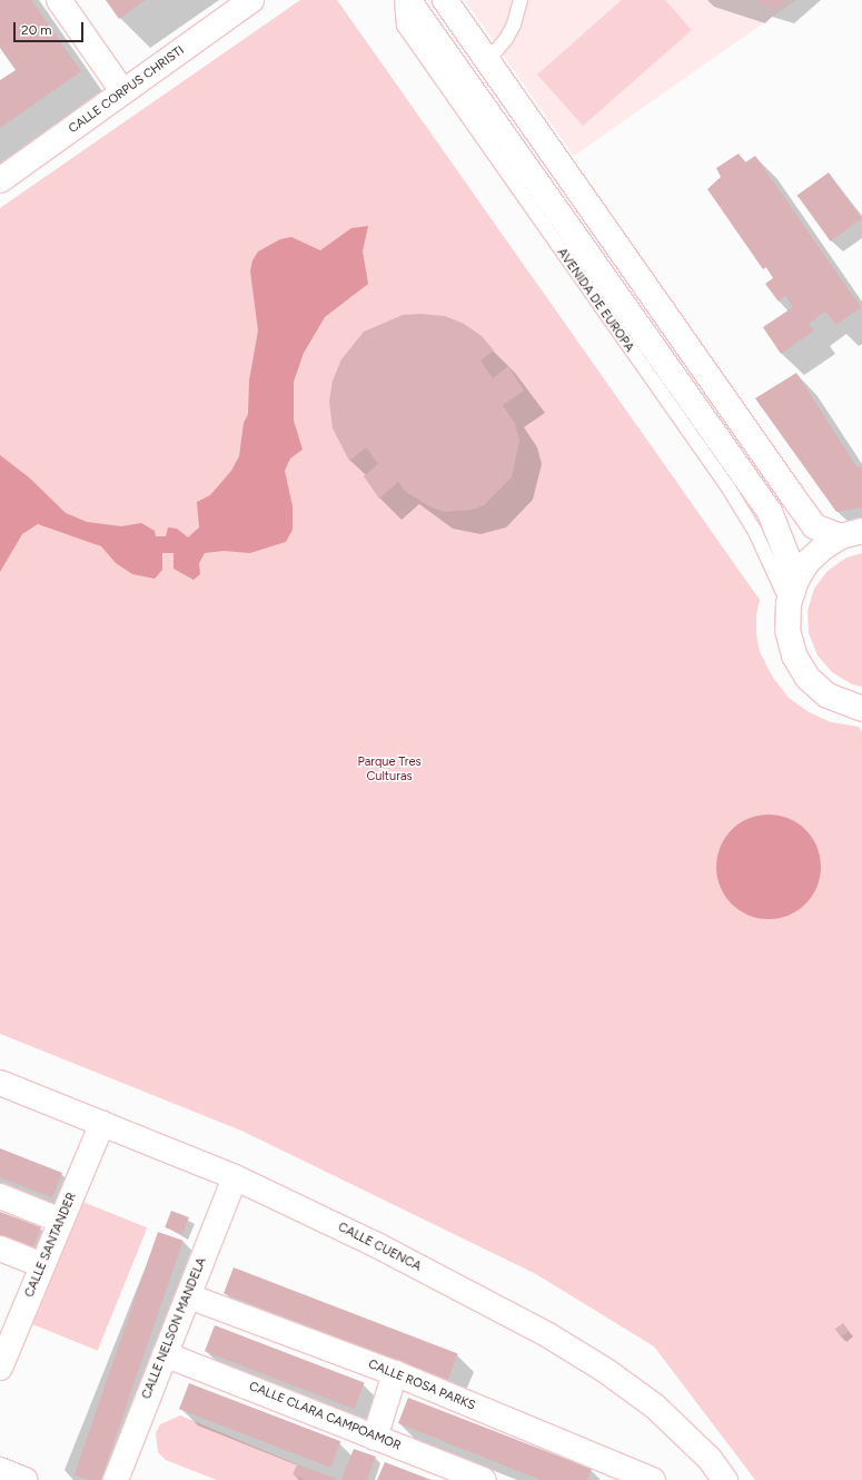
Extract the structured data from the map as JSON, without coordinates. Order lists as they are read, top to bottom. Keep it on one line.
{"streets":{"street":["CALLE CORPUS CHRISTI","AVENIDA DE EUROPA","CALLE SANTANDER","CALLE CUENCA","CALLE NELSON MANDELA","CALLE ROSA PARKS","CALLE CLARA CAMPOAMOR"]},"crossings":[["CALLE SANTANDER","CALLE CUENCA"],["CALLE CUENCA","CALLE NELSON MANDELA"],["CALLE NELSON MANDELA","CALLE ROSA PARKS"],["CALLE NELSON MANDELA","CALLE CLARA CAMPOAMOR"]],"parks":["Parque Tres Culturas"],"scale_bar":"20 m"}
